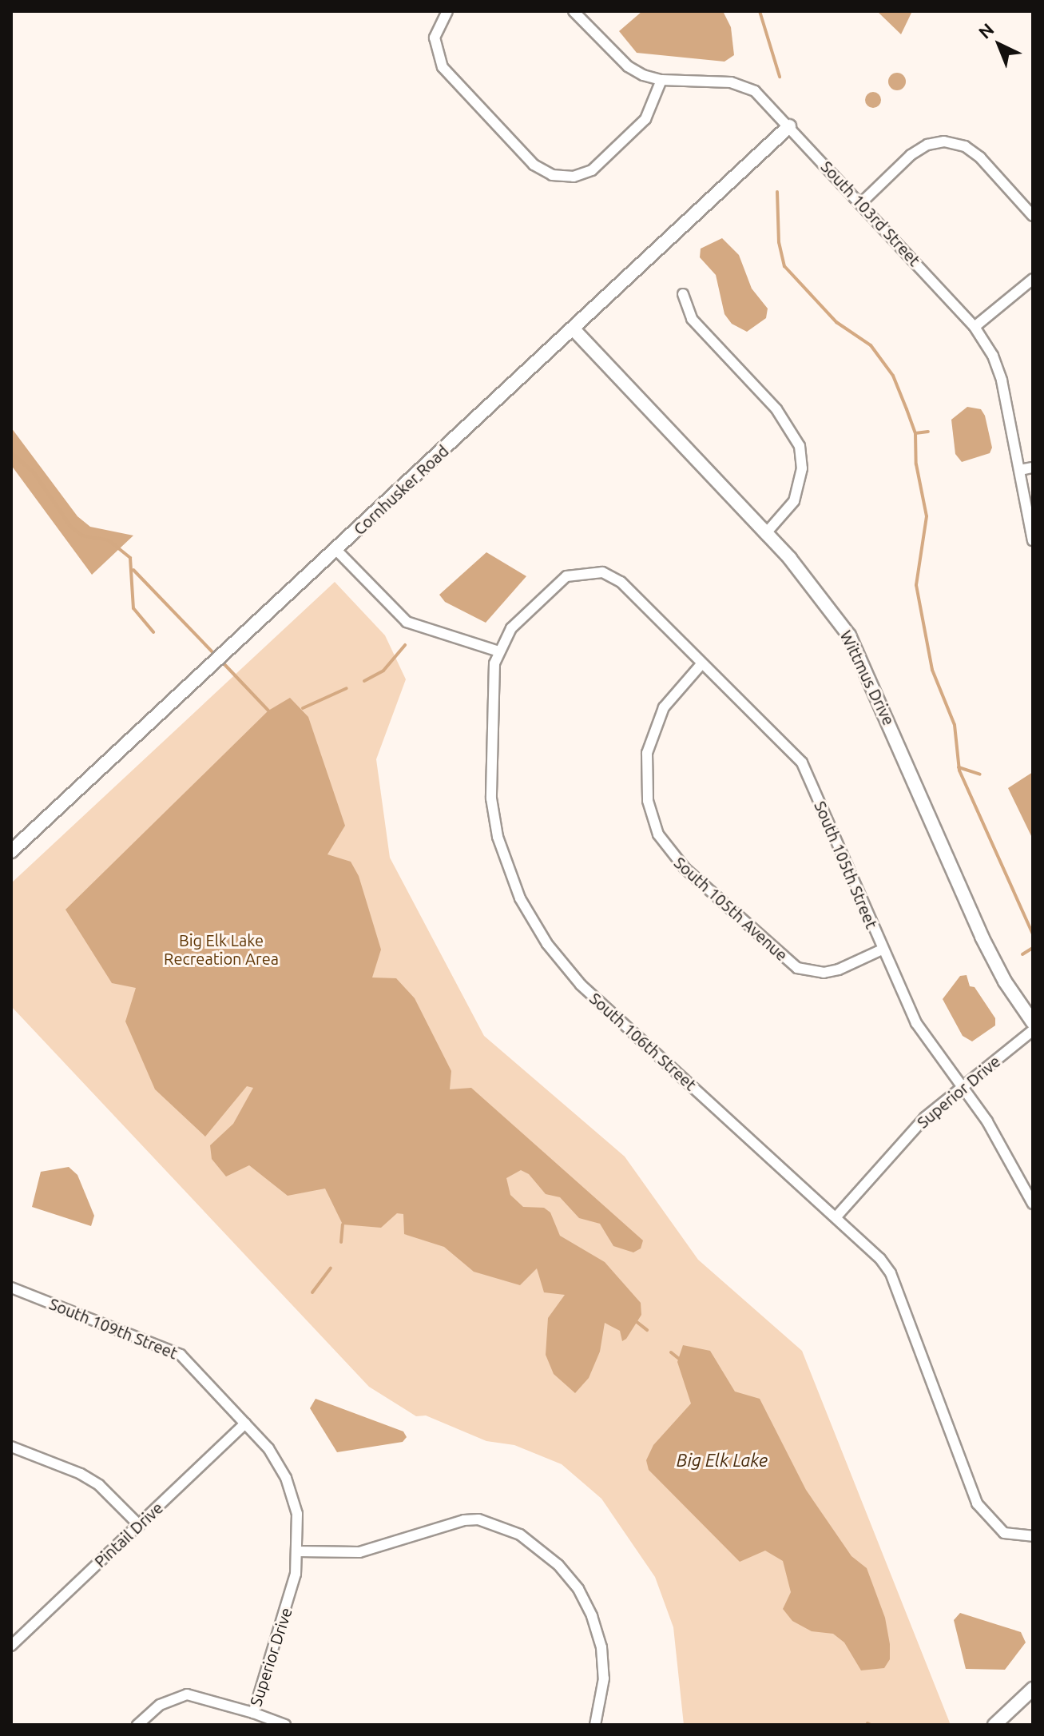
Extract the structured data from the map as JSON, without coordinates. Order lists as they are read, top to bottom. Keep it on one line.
{"streets":{"street":["South 103rd Street","Cornhusker Road","Wittmus Drive","South 105th Street","South 105th Avenue","South 106th Street","Superior Drive","South 109th Street","Pintail Drive"]},"crossings":[["South 103rd Street","Cornhusker Road"],["Cornhusker Road","Wittmus Drive"],["South 105th Street","South 105th Avenue"],["South 105th Street","South 106th Street"],["South 105th Street","Superior Drive"],["South 106th Street","Superior Drive"],["Superior Drive","South 109th Street"],["South 109th Street","Pintail Drive"]],"water":["Big Elk Lake"],"parks":["Big Elk Lake Recreation Area"],"north":"top left"}
